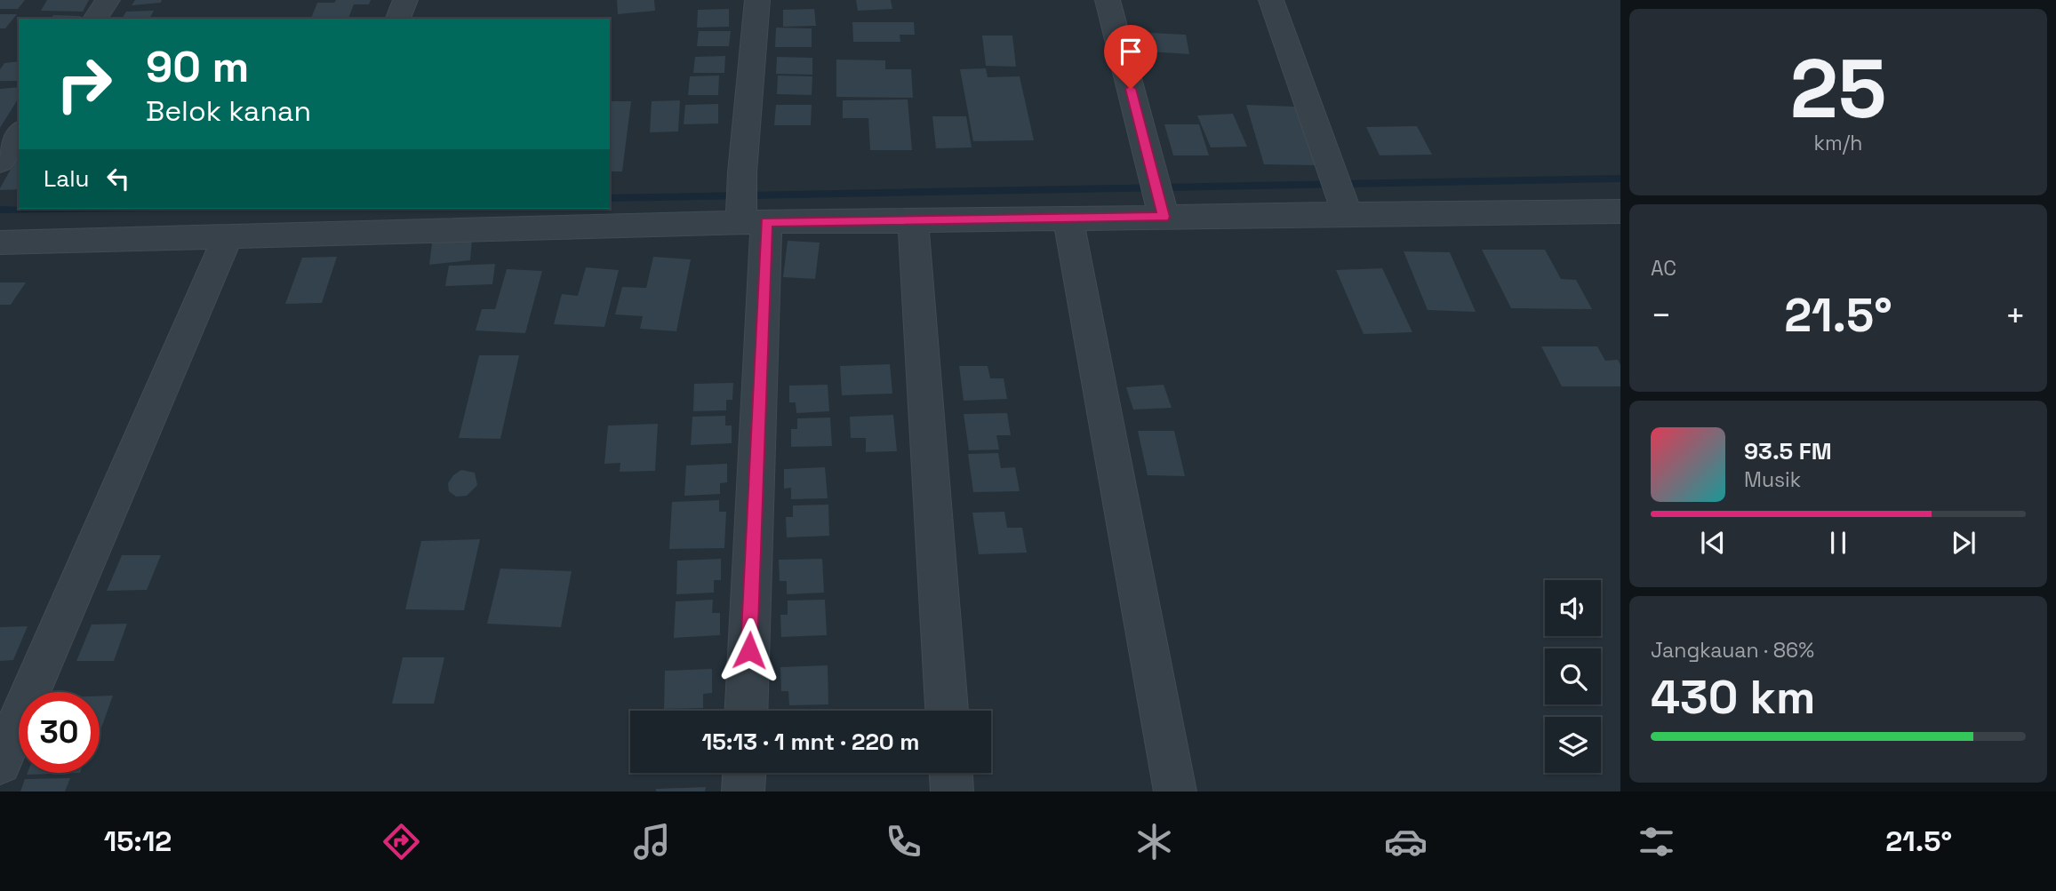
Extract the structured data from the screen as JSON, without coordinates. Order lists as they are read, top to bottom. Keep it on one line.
{"page":{"tile":[["25","km/h"],"AC",["Jangkauan · 86%","430 km"]],"turn":["90 m","Belok kanan"],"then":"Lalu","heat":["−","21.5°","+"],"song":["93.5 FM","Musik"],"limit":"30","trip":"15:13 · 1 mnt · 220 m","tabs":["15:12","21.5°"]}}
